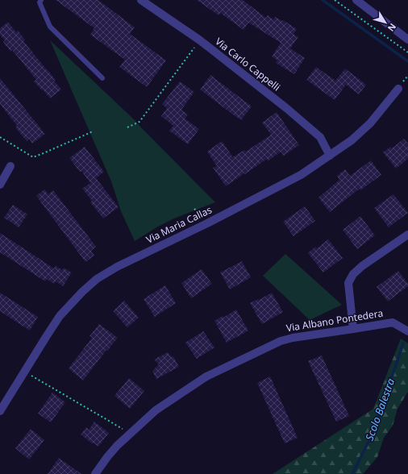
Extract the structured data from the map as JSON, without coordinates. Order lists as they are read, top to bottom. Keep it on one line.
{"streets":{"street":["Via Carlo Cappelli","Via Maria Callas","Via Albano Pontedera"]},"crossings":[["Via Carlo Cappelli","Via Maria Callas"]],"water":["Scolo Balestra"],"north":"bottom right"}
